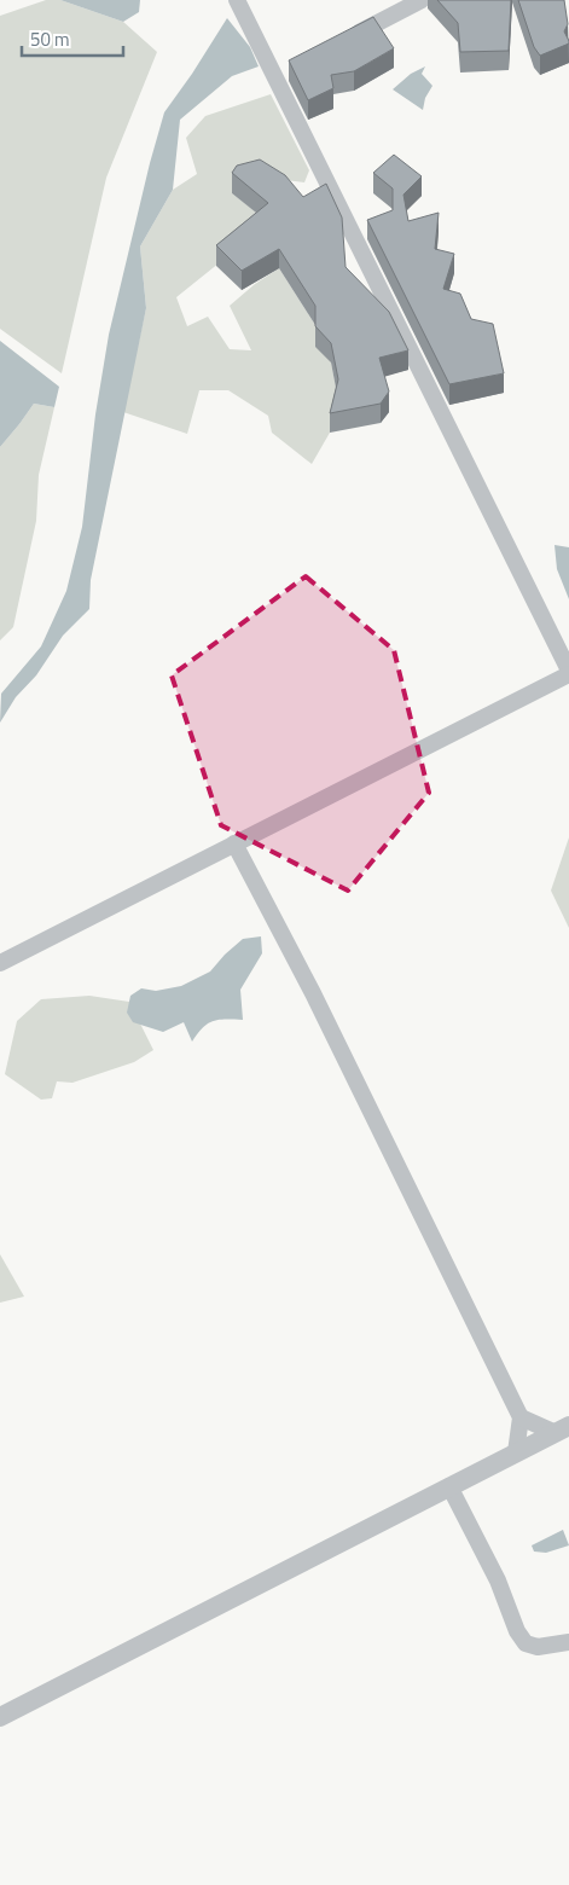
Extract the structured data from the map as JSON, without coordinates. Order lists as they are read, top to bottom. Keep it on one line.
{"scale_bar":"50 m"}
